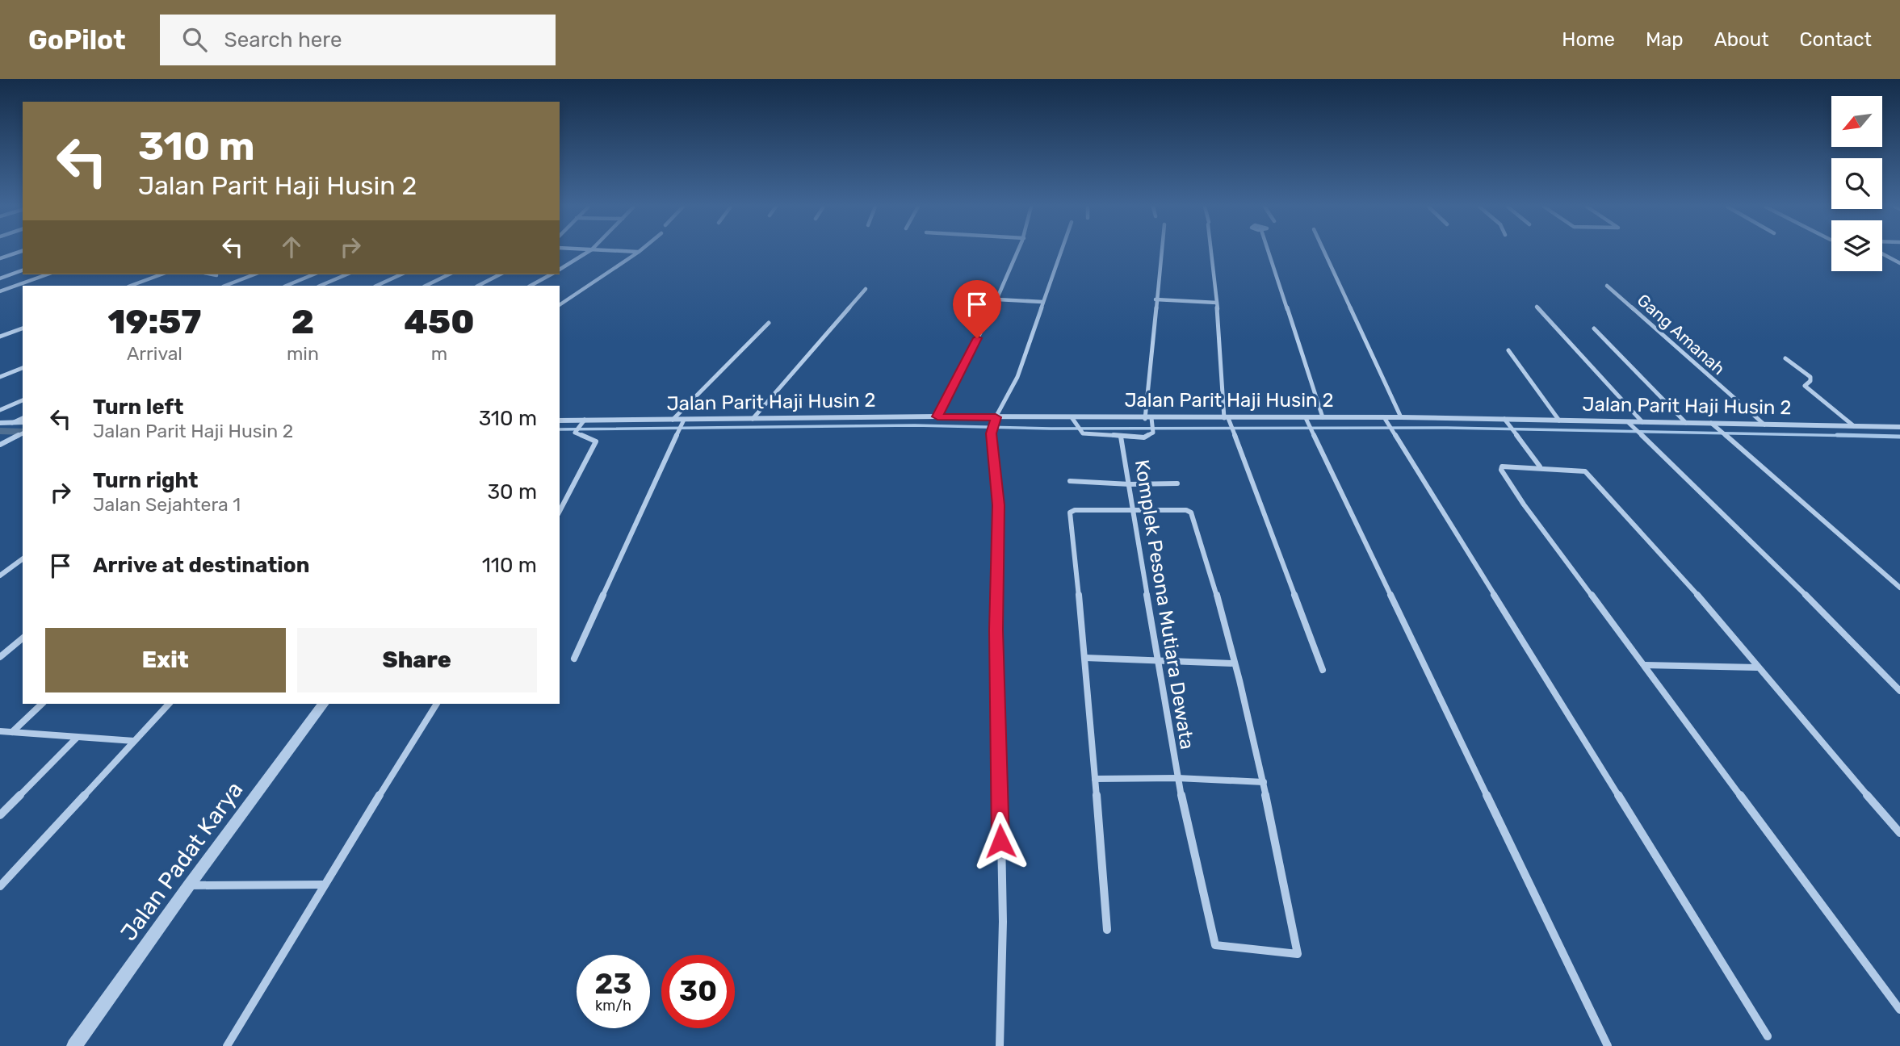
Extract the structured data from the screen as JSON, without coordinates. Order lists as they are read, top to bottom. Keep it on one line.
{"streets":{"street":["Gang Amanah","Jalan Parit Haji Husin 2","Komplek Pesona Mutiara Dewata","Jalan Padat Karya"]},"crossings":[["Gang Amanah","Jalan Parit Haji Husin 2"]],"north":"bottom left","page":{"header":"GoPilot","search":"Search here","nav":["Home","Map","About","Contact"],"turn":["310 m","Jalan Parit Haji Husin 2"],"eta":["19:57","Arrival","2","min","450","m"],"list":[{"name":"Turn left","note":"Jalan Parit Haji Husin 2","value":"310 m"},{"name":"Turn right","note":"Jalan Sejahtera 1","value":"30 m"},{"name":"Arrive at destination","value":"110 m"}],"buttons":["Exit","Share"],"speed":"23 km/h","limit":"30"}}
